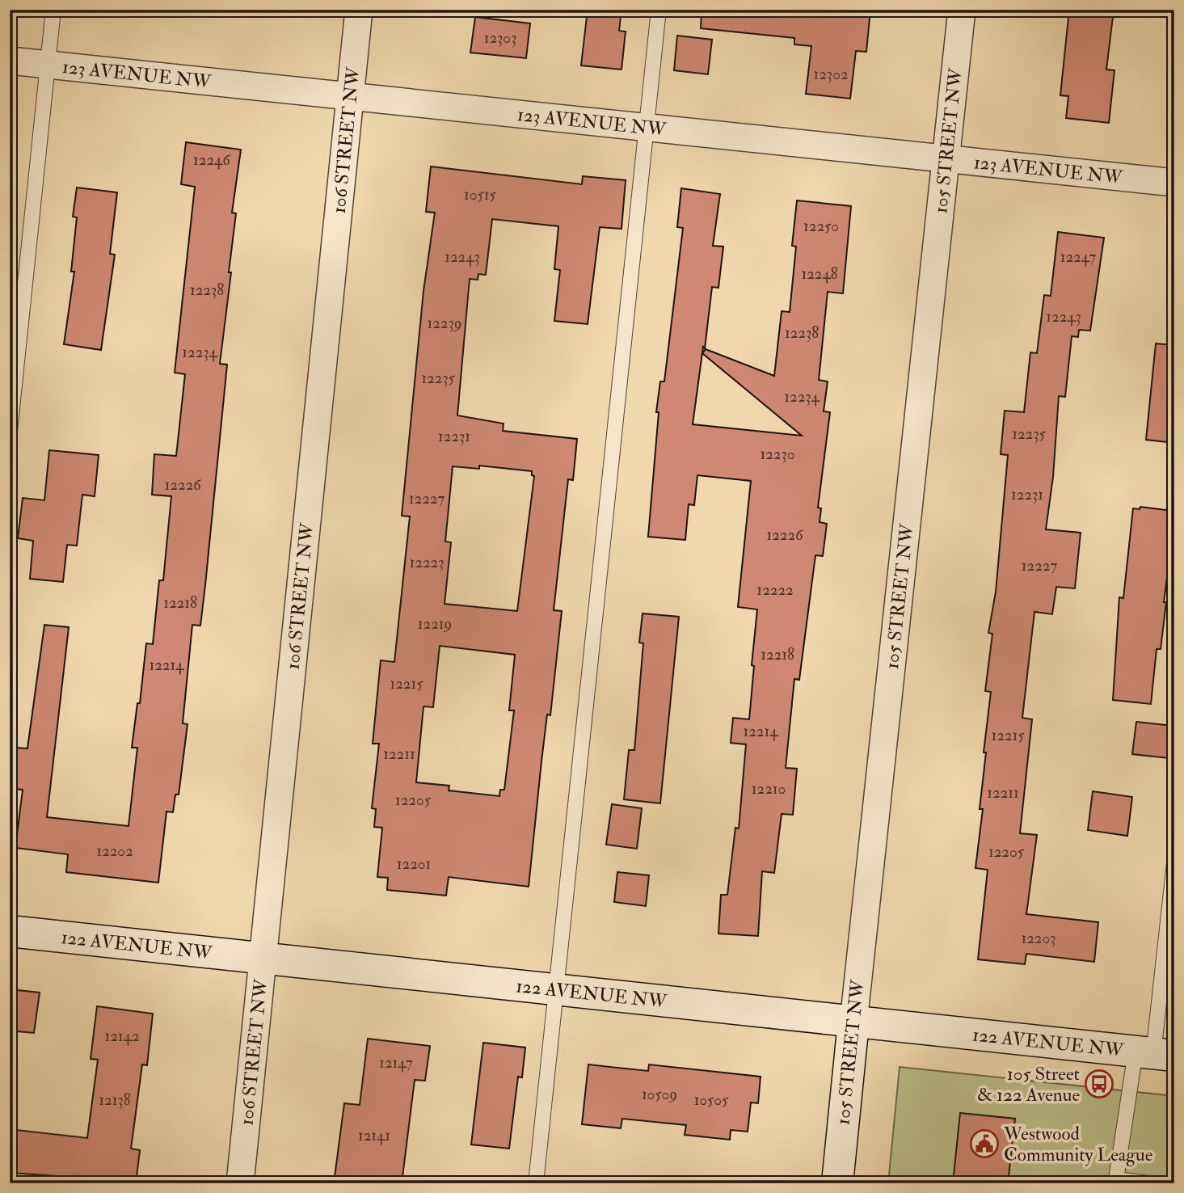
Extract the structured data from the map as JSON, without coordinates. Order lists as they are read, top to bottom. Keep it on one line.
{"streets":{"street":["123 AVENUE NW","106 STREET NW","105 STREET NW","122 AVENUE NW"]},"crossings":[["123 AVENUE NW","106 STREET NW"],["123 AVENUE NW","105 STREET NW"],["106 STREET NW","122 AVENUE NW"],["105 STREET NW","122 AVENUE NW"]],"places":{"bus stop":["105 Street & 122 Avenue"],"public building":["Westwood Community League"]},"house_numbers":["12303","12302","12246","10515","12250","12243","12247","12248","12238","12243","12239","12238","12234","12235","12234","12235","12231","12230","12226","12231","12227","12226","12223","12227","12222","12218","12219","12218","12214","12215","12214","12215","12211","12210","12211","12205","12202","12205","12201","12203","12142","12147","10509","12138","10505","12141"]}
